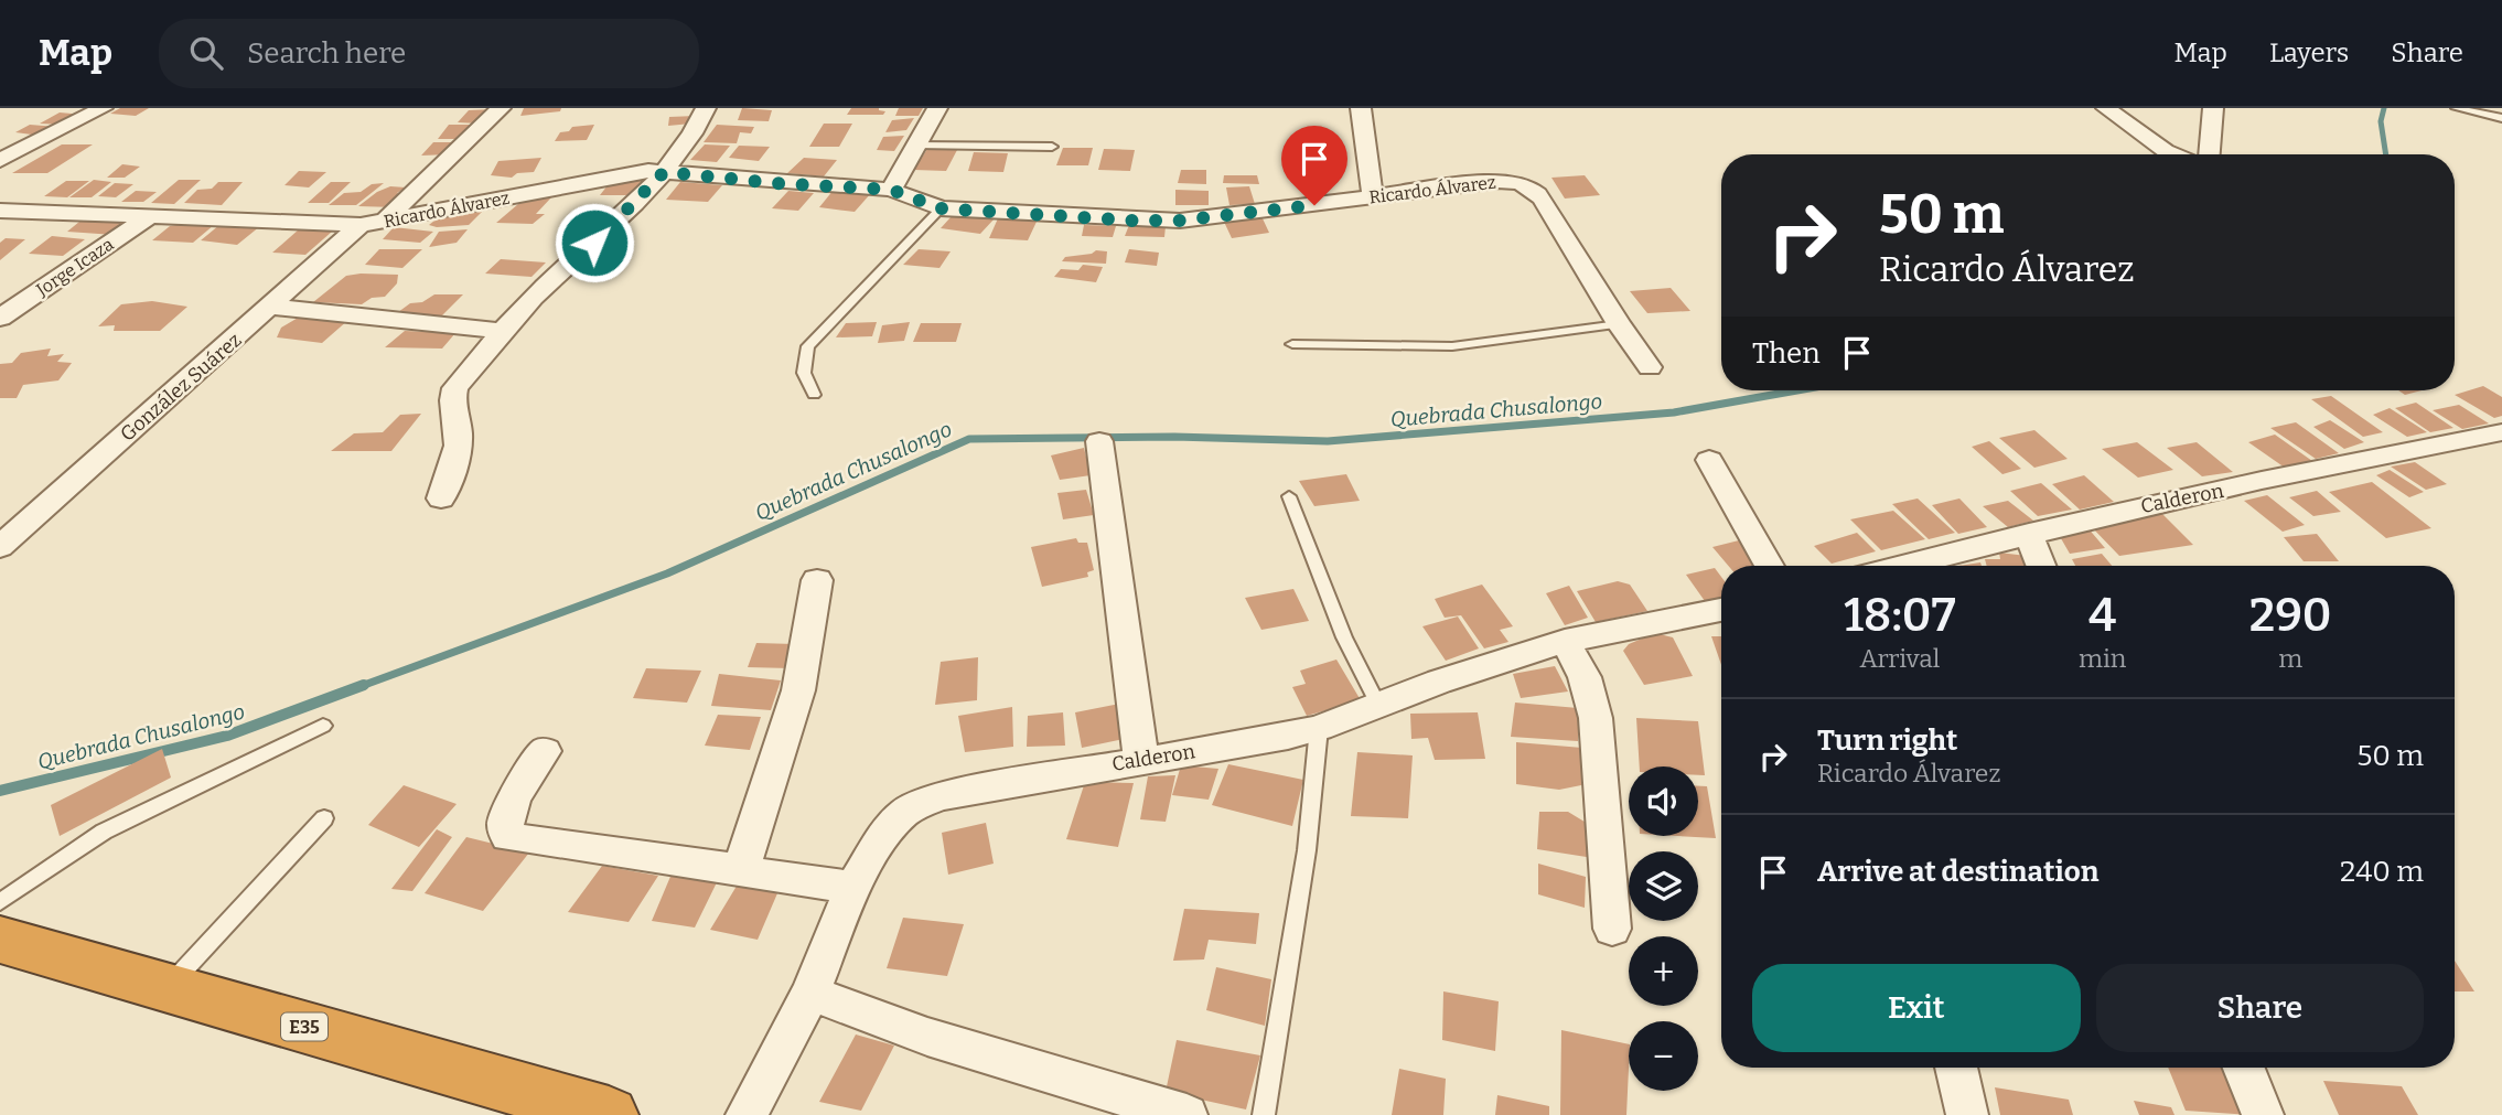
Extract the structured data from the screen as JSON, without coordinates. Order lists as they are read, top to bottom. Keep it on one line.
{"streets":{"highway":["E35"],"street":["Ricardo Álvarez","Jorge Icaza","González Suárez","Calderon"]},"crossings":[["Ricardo Álvarez","Jorge Icaza"],["Ricardo Álvarez","González Suárez"]],"water":["Quebrada Chusalongo"],"page":{"header":"Map","search":"Search here","nav":["Map","Layers","Share"],"turn":["50 m","Ricardo Álvarez"],"then":"Then","eta":["18:07","Arrival","4","min","290","m"],"list":[{"name":"Turn right","note":"Ricardo Álvarez","value":"50 m"},{"name":"Arrive at destination","value":"240 m"}],"map_buttons":["+","−"],"buttons":["Exit","Share"]}}
